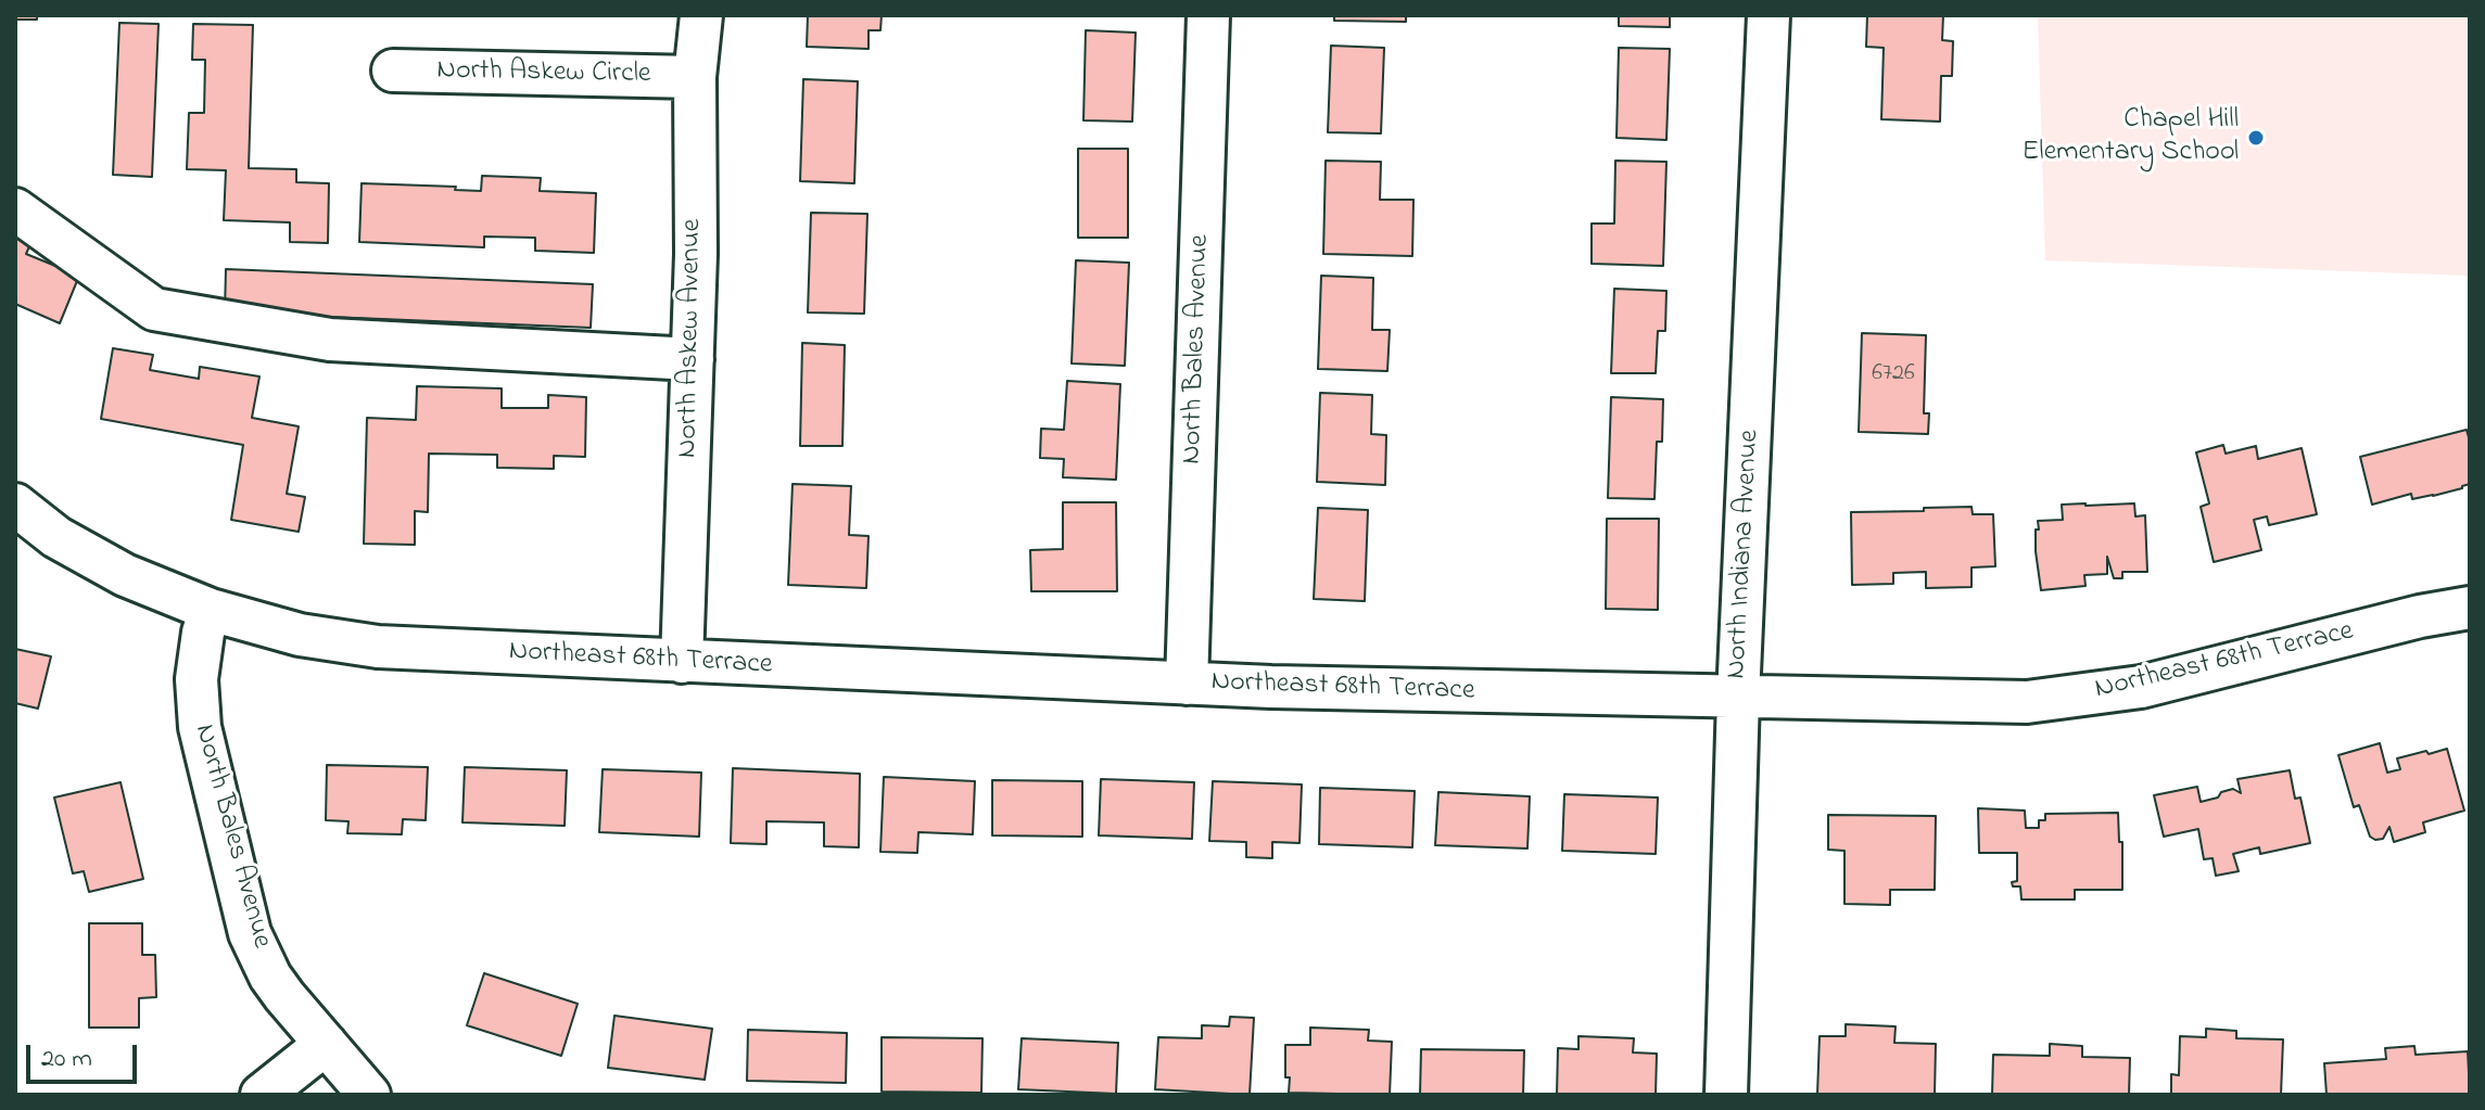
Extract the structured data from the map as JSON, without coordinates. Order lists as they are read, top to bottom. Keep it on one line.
{"streets":{"street":["North Askew Circle","North Askew Avenue","North Bales Avenue","North Indiana Avenue","Northeast 68th Terrace"]},"crossings":[["North Askew Circle","North Askew Avenue"],["North Askew Avenue","Northeast 68th Terrace"],["North Bales Avenue","Northeast 68th Terrace"],["North Indiana Avenue","Northeast 68th Terrace"]],"places":["Chapel Hill Elementary School"],"house_numbers":["6726"],"scale_bar":"20 m"}
